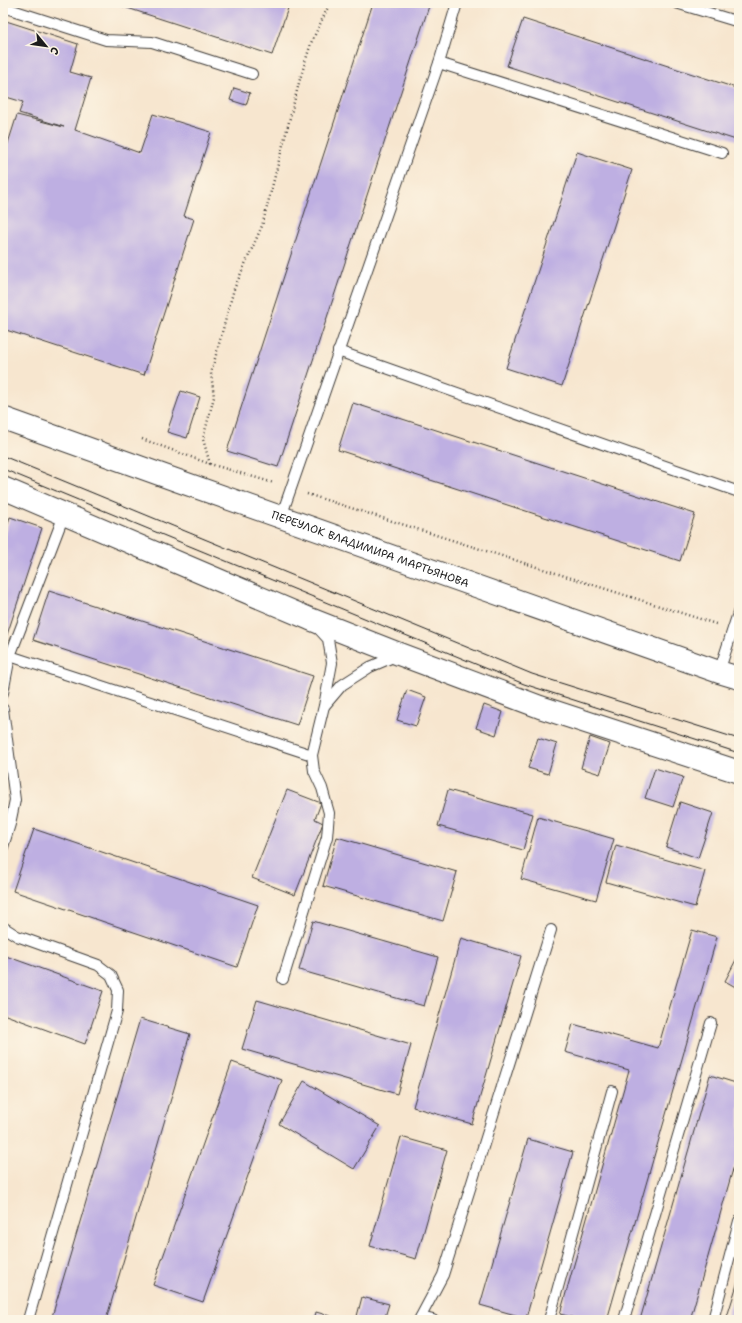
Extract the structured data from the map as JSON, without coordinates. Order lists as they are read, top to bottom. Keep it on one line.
{"streets":{"street":["ПЕРЕУЛОК ВЛАДИМИРА МАРТЬЯНОВА"]},"north":"bottom right"}
